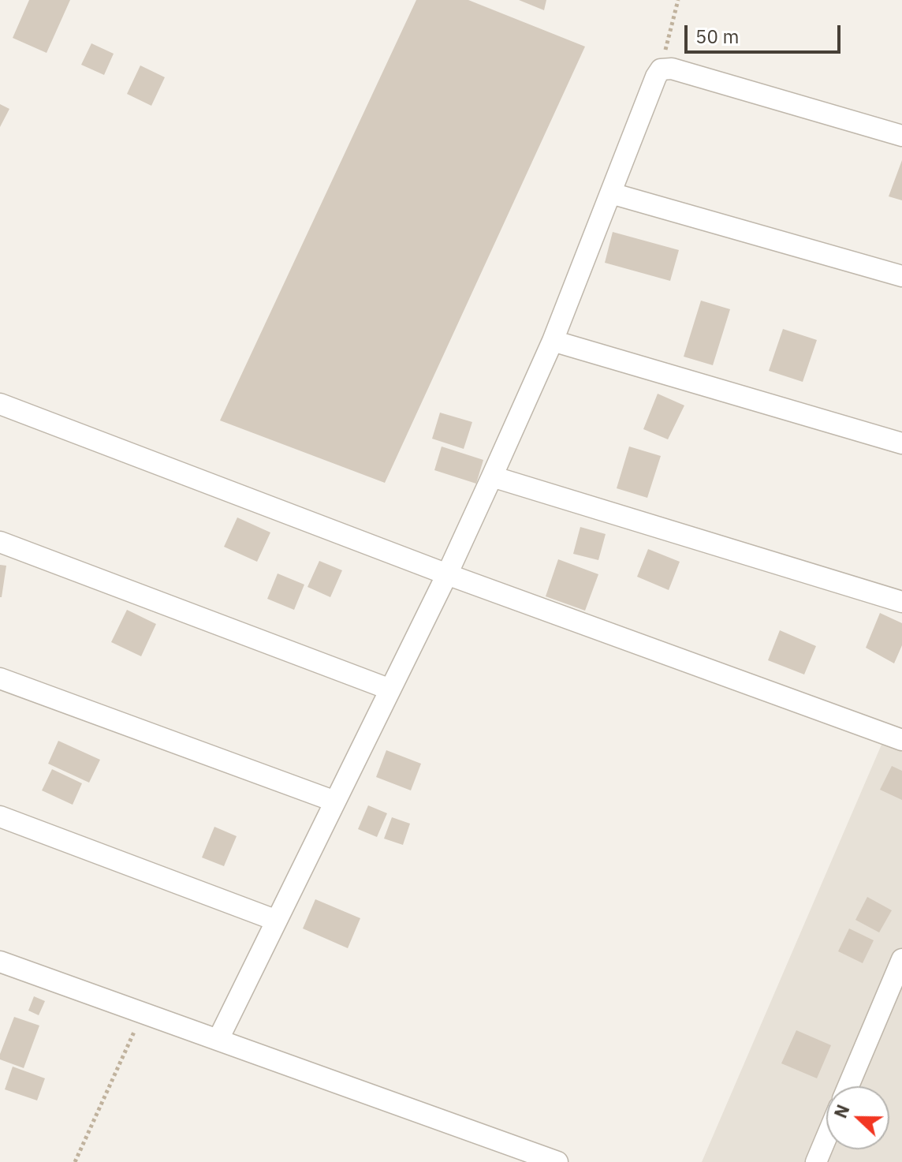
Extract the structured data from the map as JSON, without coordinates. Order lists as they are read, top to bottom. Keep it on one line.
{"scale_bar":"50 m","north":"left"}
